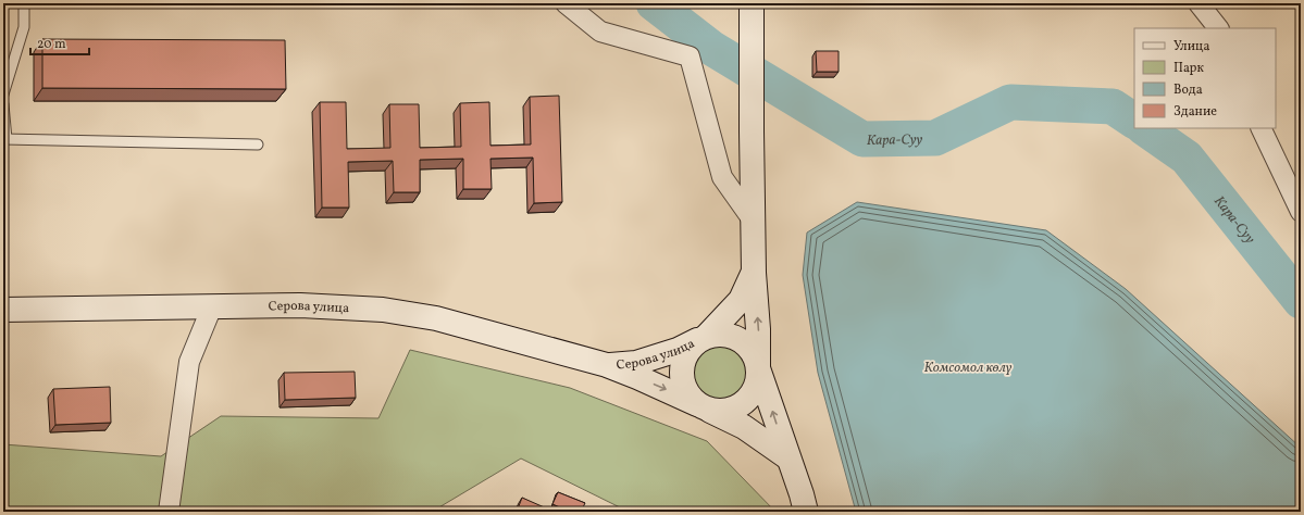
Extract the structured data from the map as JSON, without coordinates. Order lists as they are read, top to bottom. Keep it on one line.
{"streets":{"main road":["Серова улица"]},"water":["Кара-Суу","Комсомол көлү"],"legend":["Улица","Парк","Вода","Здание"],"scale_bar":"20 m"}
